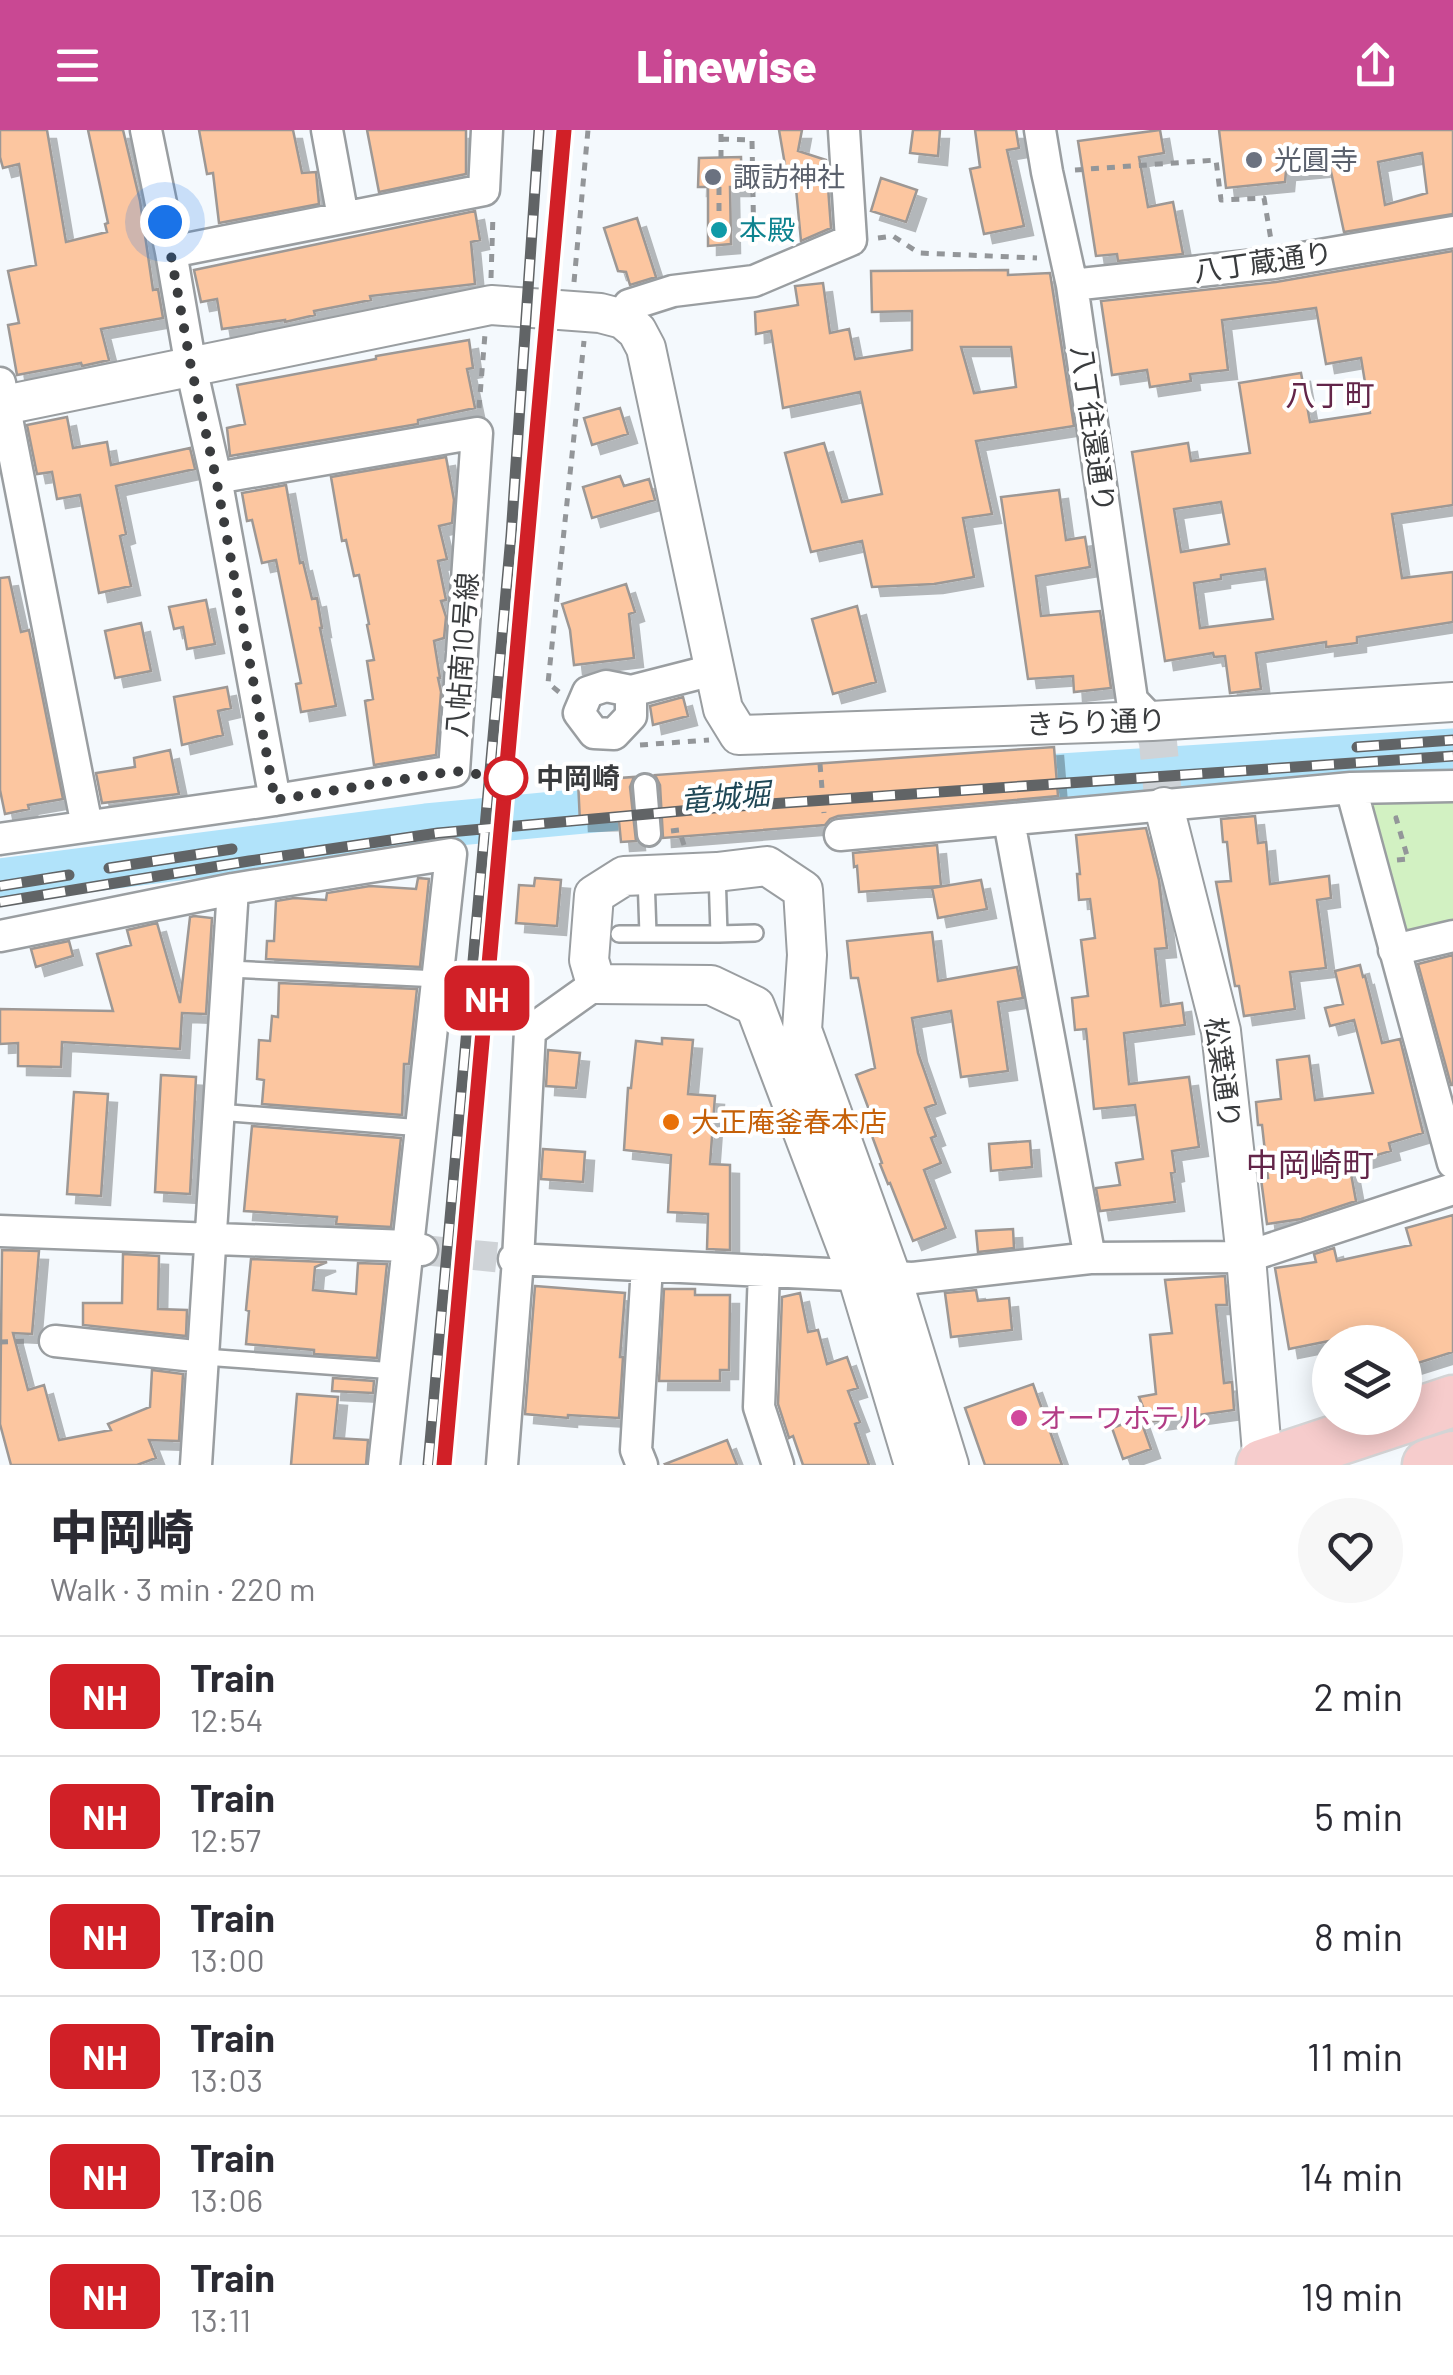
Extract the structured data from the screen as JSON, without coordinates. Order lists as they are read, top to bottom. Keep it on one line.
{"streets":{"street":["八丁蔵通り","八丁往還通り","八帖南10号線","きらり通り","松葉通り"]},"crossings":[["八丁蔵通り","八丁往還通り"],["八丁往還通り","きらり通り"]],"districts":["八丁町","中岡崎町"],"water":["竜城堀"],"places":["光圓寺","諏訪神社","本殿","中岡崎","大正庵釜春本店","オーワホテル"],"page":{"header":"Linewise","on_map":"NH","heading":["中岡崎","Walk · 3 min · 220 m"],"list":[{"mark":"NH","name":"Train","note":"12:54","value":"2 min"},{"mark":"NH","name":"Train","note":"12:57","value":"5 min"},{"mark":"NH","name":"Train","note":"13:00","value":"8 min"},{"mark":"NH","name":"Train","note":"13:03","value":"11 min"},{"mark":"NH","name":"Train","note":"13:06","value":"14 min"},{"mark":"NH","name":"Train","note":"13:11","value":"19 min"}]}}
